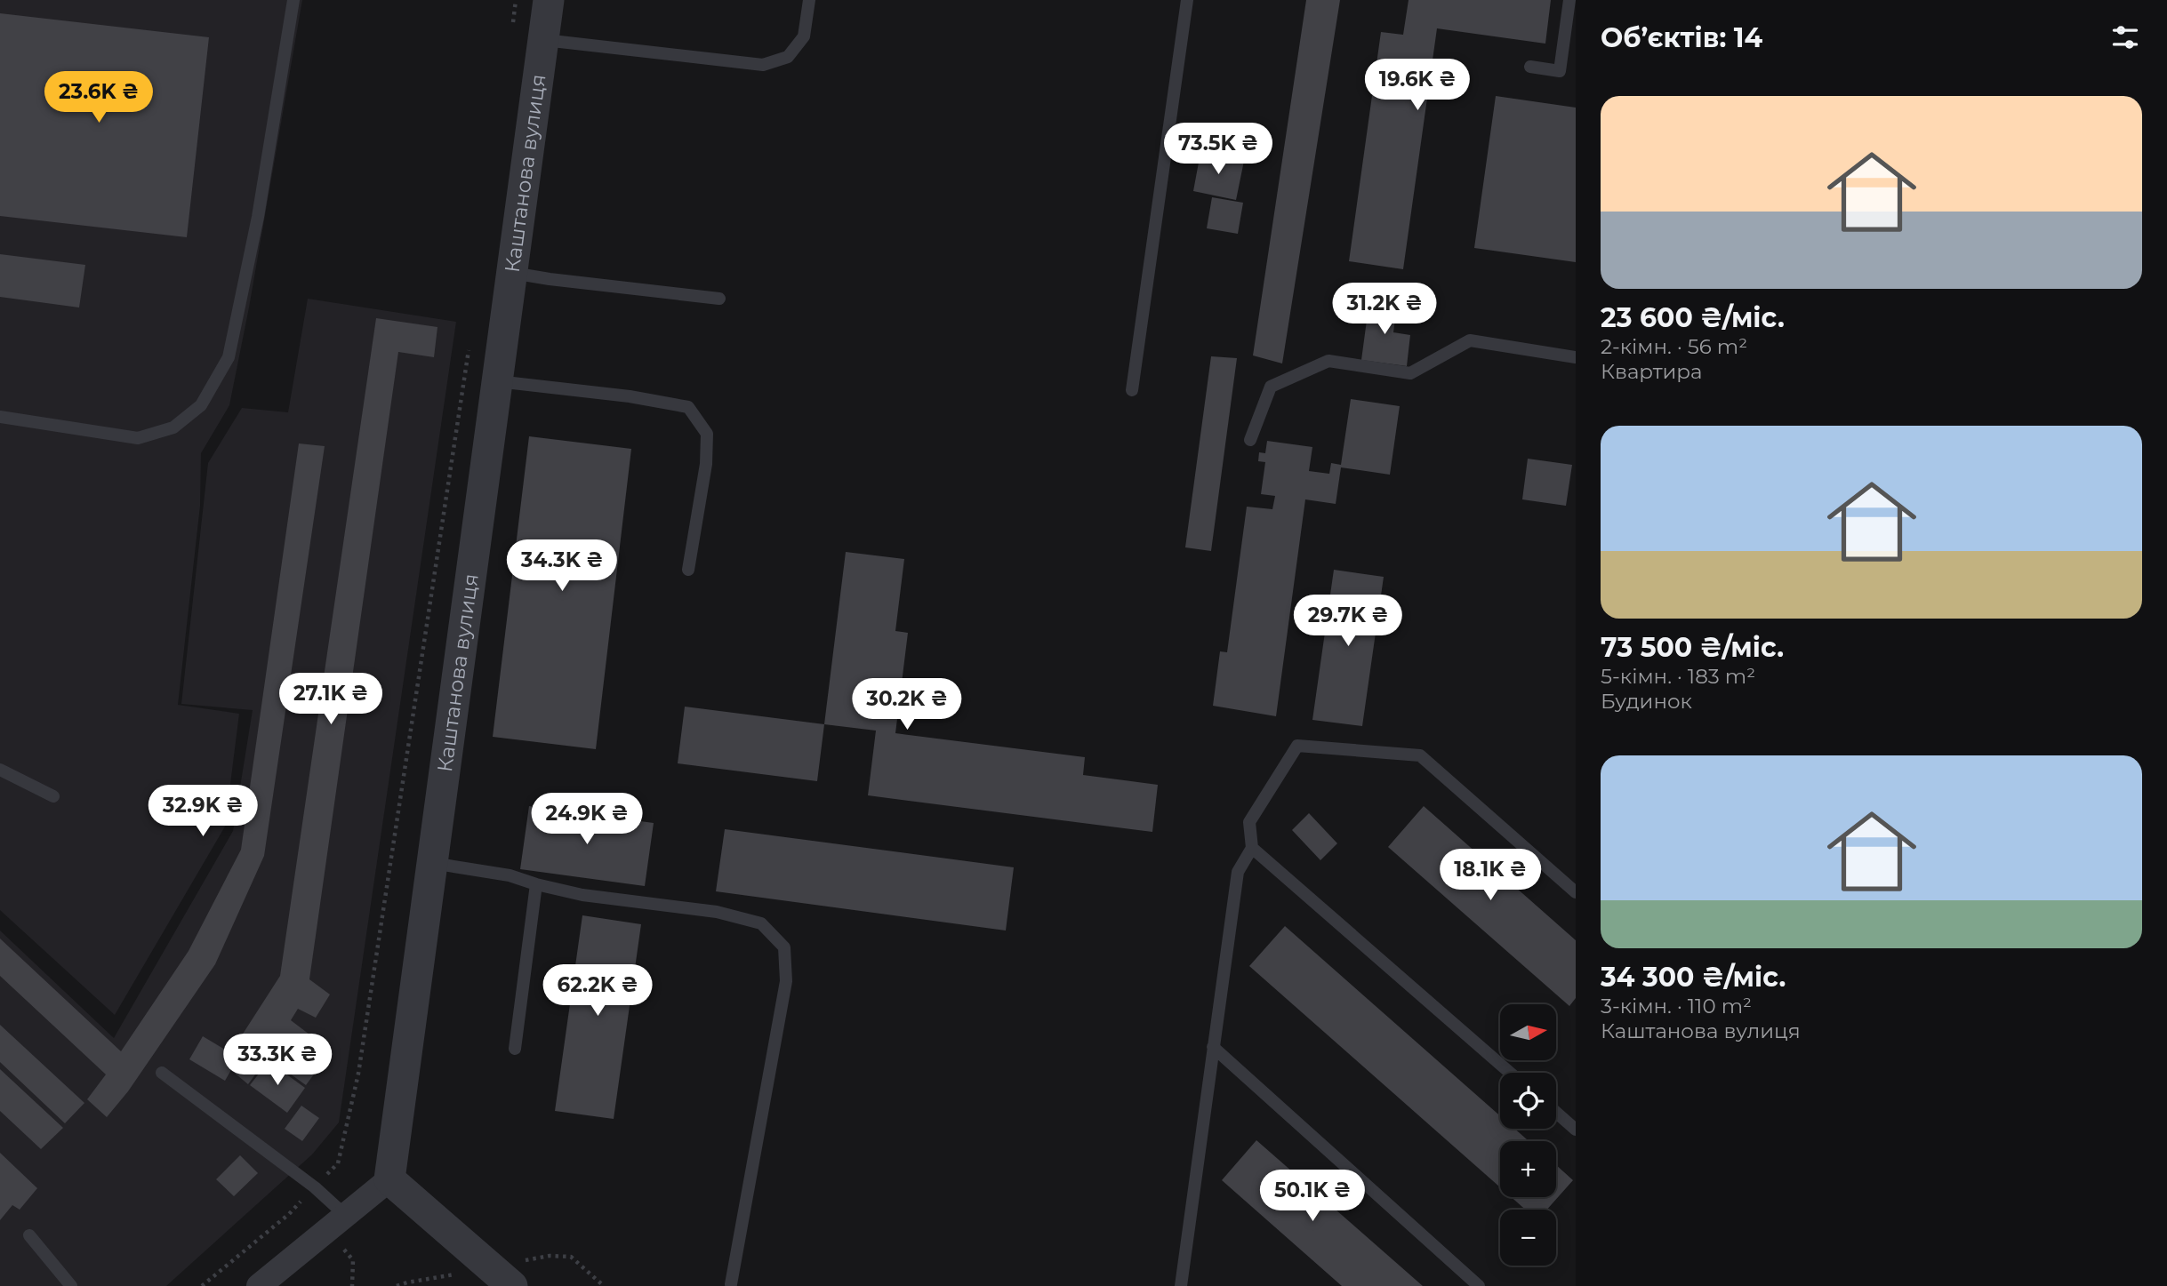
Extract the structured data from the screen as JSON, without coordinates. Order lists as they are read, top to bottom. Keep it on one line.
{"streets":{"street":["Каштанова вулиця"]},"north":"right","page":{"heading":"Об’єктів: 14","price":["19.6K ₴","23.6K ₴","73.5K ₴","31.2K ₴","34.3K ₴","29.7K ₴","27.1K ₴","30.2K ₴","32.9K ₴","24.9K ₴","18.1K ₴","62.2K ₴","33.3K ₴","50.1K ₴"],"list":[{"name":"23 600 ₴/міс.","note":"2-кімн. · 56 m² · Квартира"},{"name":"73 500 ₴/міс.","note":"5-кімн. · 183 m² · Будинок"},{"name":"34 300 ₴/міс.","note":"3-кімн. · 110 m² · Каштанова вулиця"}],"map_buttons":["+","−"]}}
